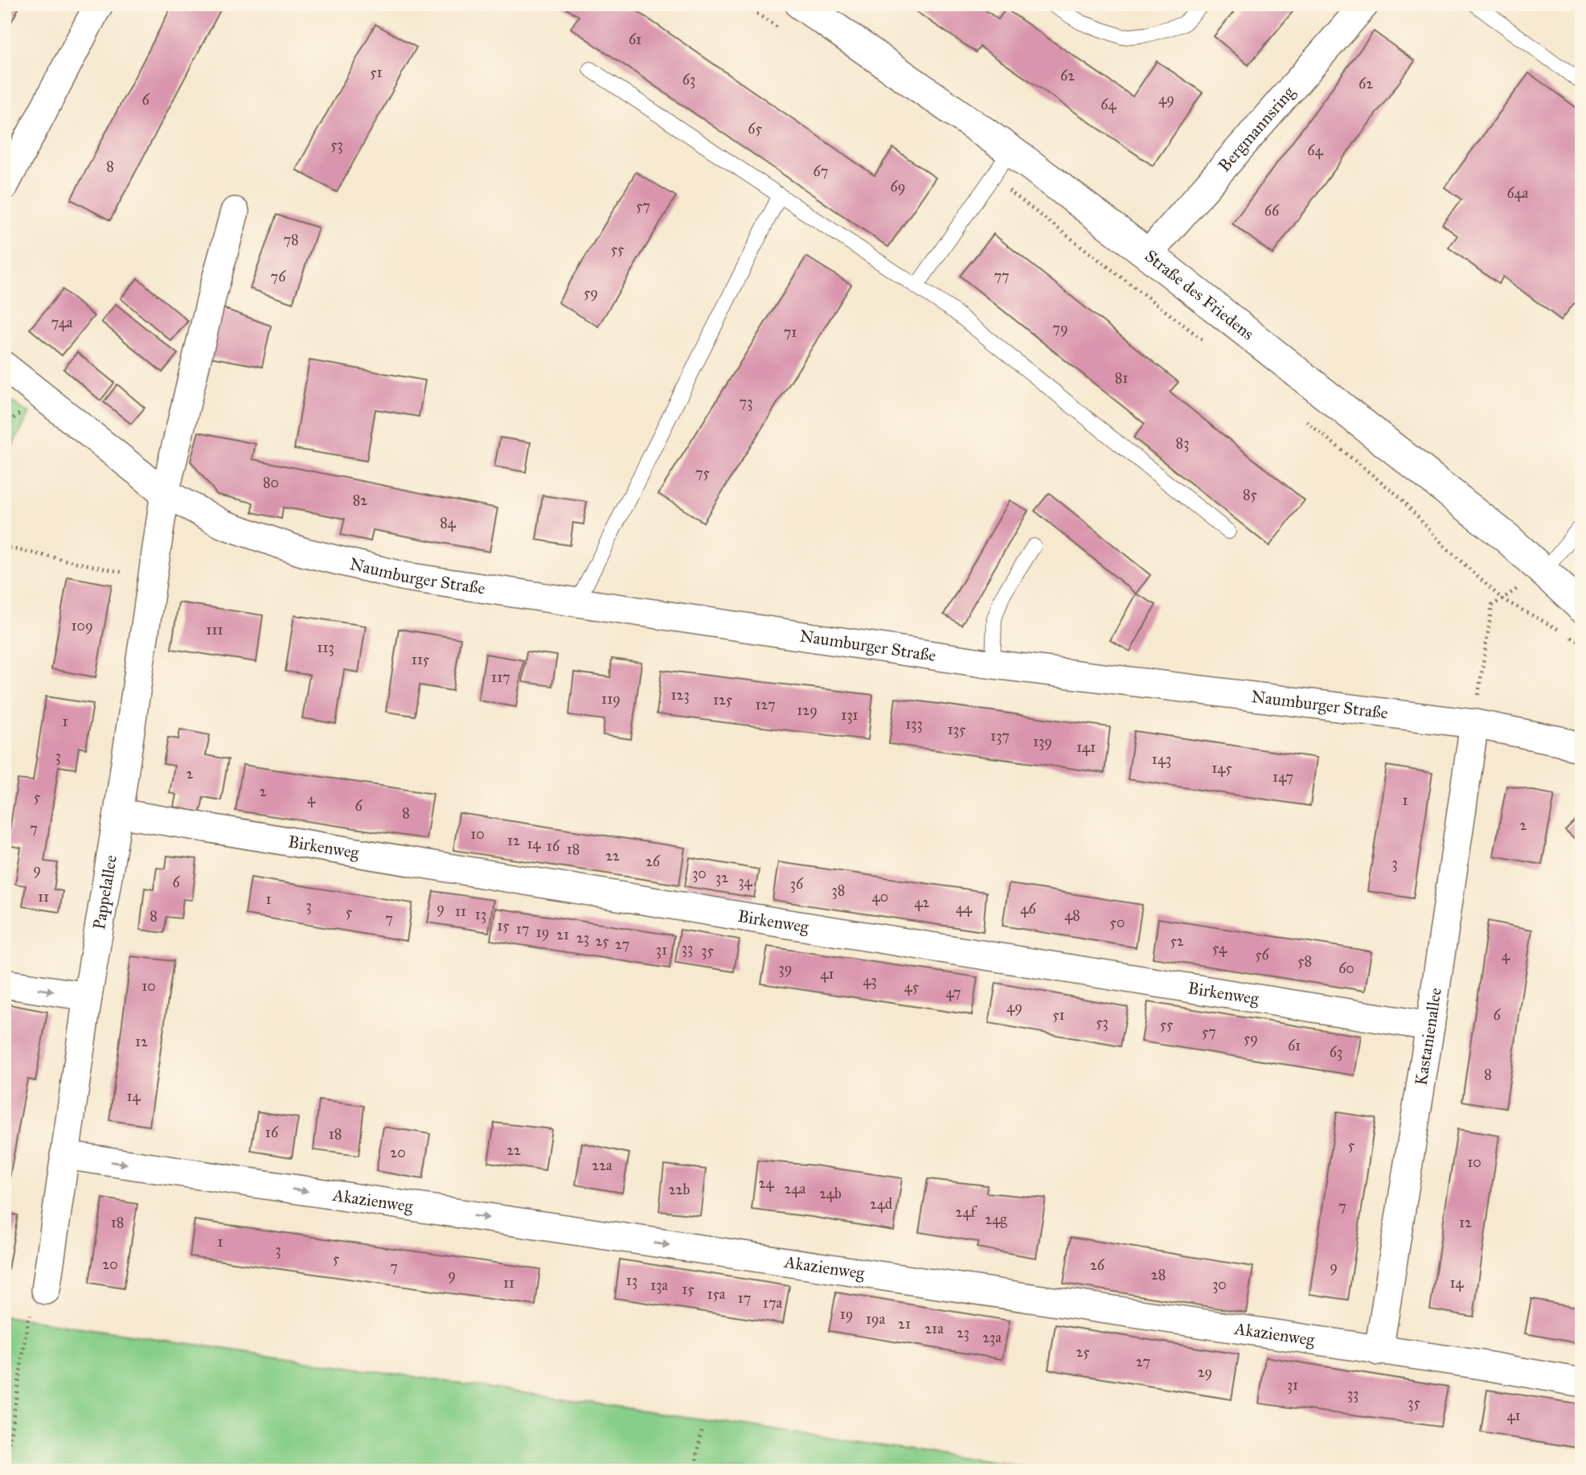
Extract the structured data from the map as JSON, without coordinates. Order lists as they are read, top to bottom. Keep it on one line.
{"streets":{"street":["Bergmannsring","Straße des Friedens","Naumburger Straße","Birkenweg","Pappelallee","Kastanienallee","Akazienweg"]},"crossings":[["Bergmannsring","Straße des Friedens"],["Naumburger Straße","Pappelallee"],["Naumburger Straße","Kastanienallee"],["Birkenweg","Pappelallee"],["Birkenweg","Kastanienallee"],["Pappelallee","Akazienweg"],["Kastanienallee","Akazienweg"]],"one_way":["Akazienweg"],"house_numbers":["61","51","62","63","62","49","6","64","65","53","64","8","67","69","64a","57","66","78","55","77","76","59","74a","79","71","81","73","83","75","80","85","82","84","109","111","113","115","117","123","119","125","127","129","131","1","133","135","137","139","141","3","143","145","2","147","2","5","4","1","6","8","2","7","10","12","14","16","18","22","26","3","9","30","32","34","6","36","38","11","40","1","42","3","9","44","46","11","5","13","48","8","7","50","15","17","19","21","23","25","52","27","33","54","31","35","56","4","58","39","60","41","43","10","45","47","49","51","6","53","55","57","59","12","61","63","8","14","16","18","5","22","20","10","22a","24","24a","22b","24b","24d","7","24f","24g","18","12","1","3","5","20","26","7","9","9","28","13","11","14","30","13a","15","15a","17","17a","19","19a","21","21a","23","23a","25","27","29","31","33","35","41"]}
